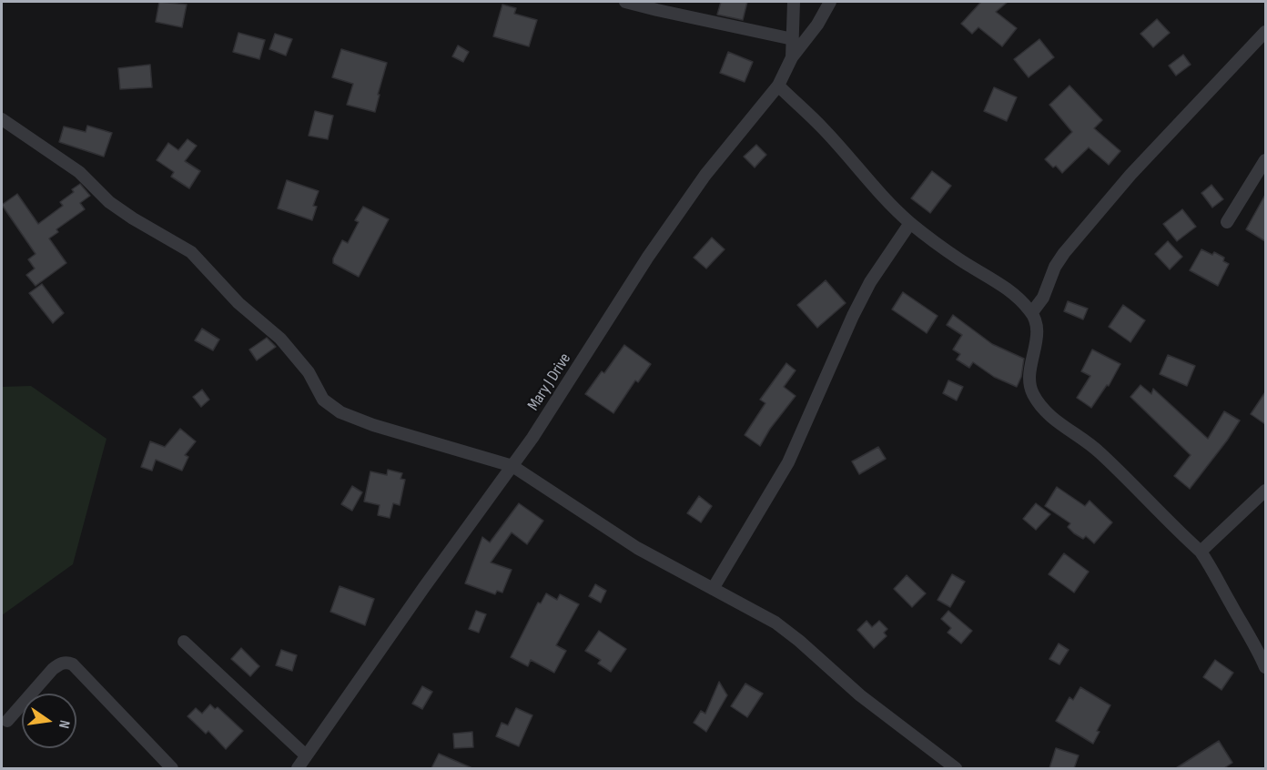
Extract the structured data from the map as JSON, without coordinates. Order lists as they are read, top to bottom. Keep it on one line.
{"streets":{"street":["Mary J Drive"]},"north":"right"}
